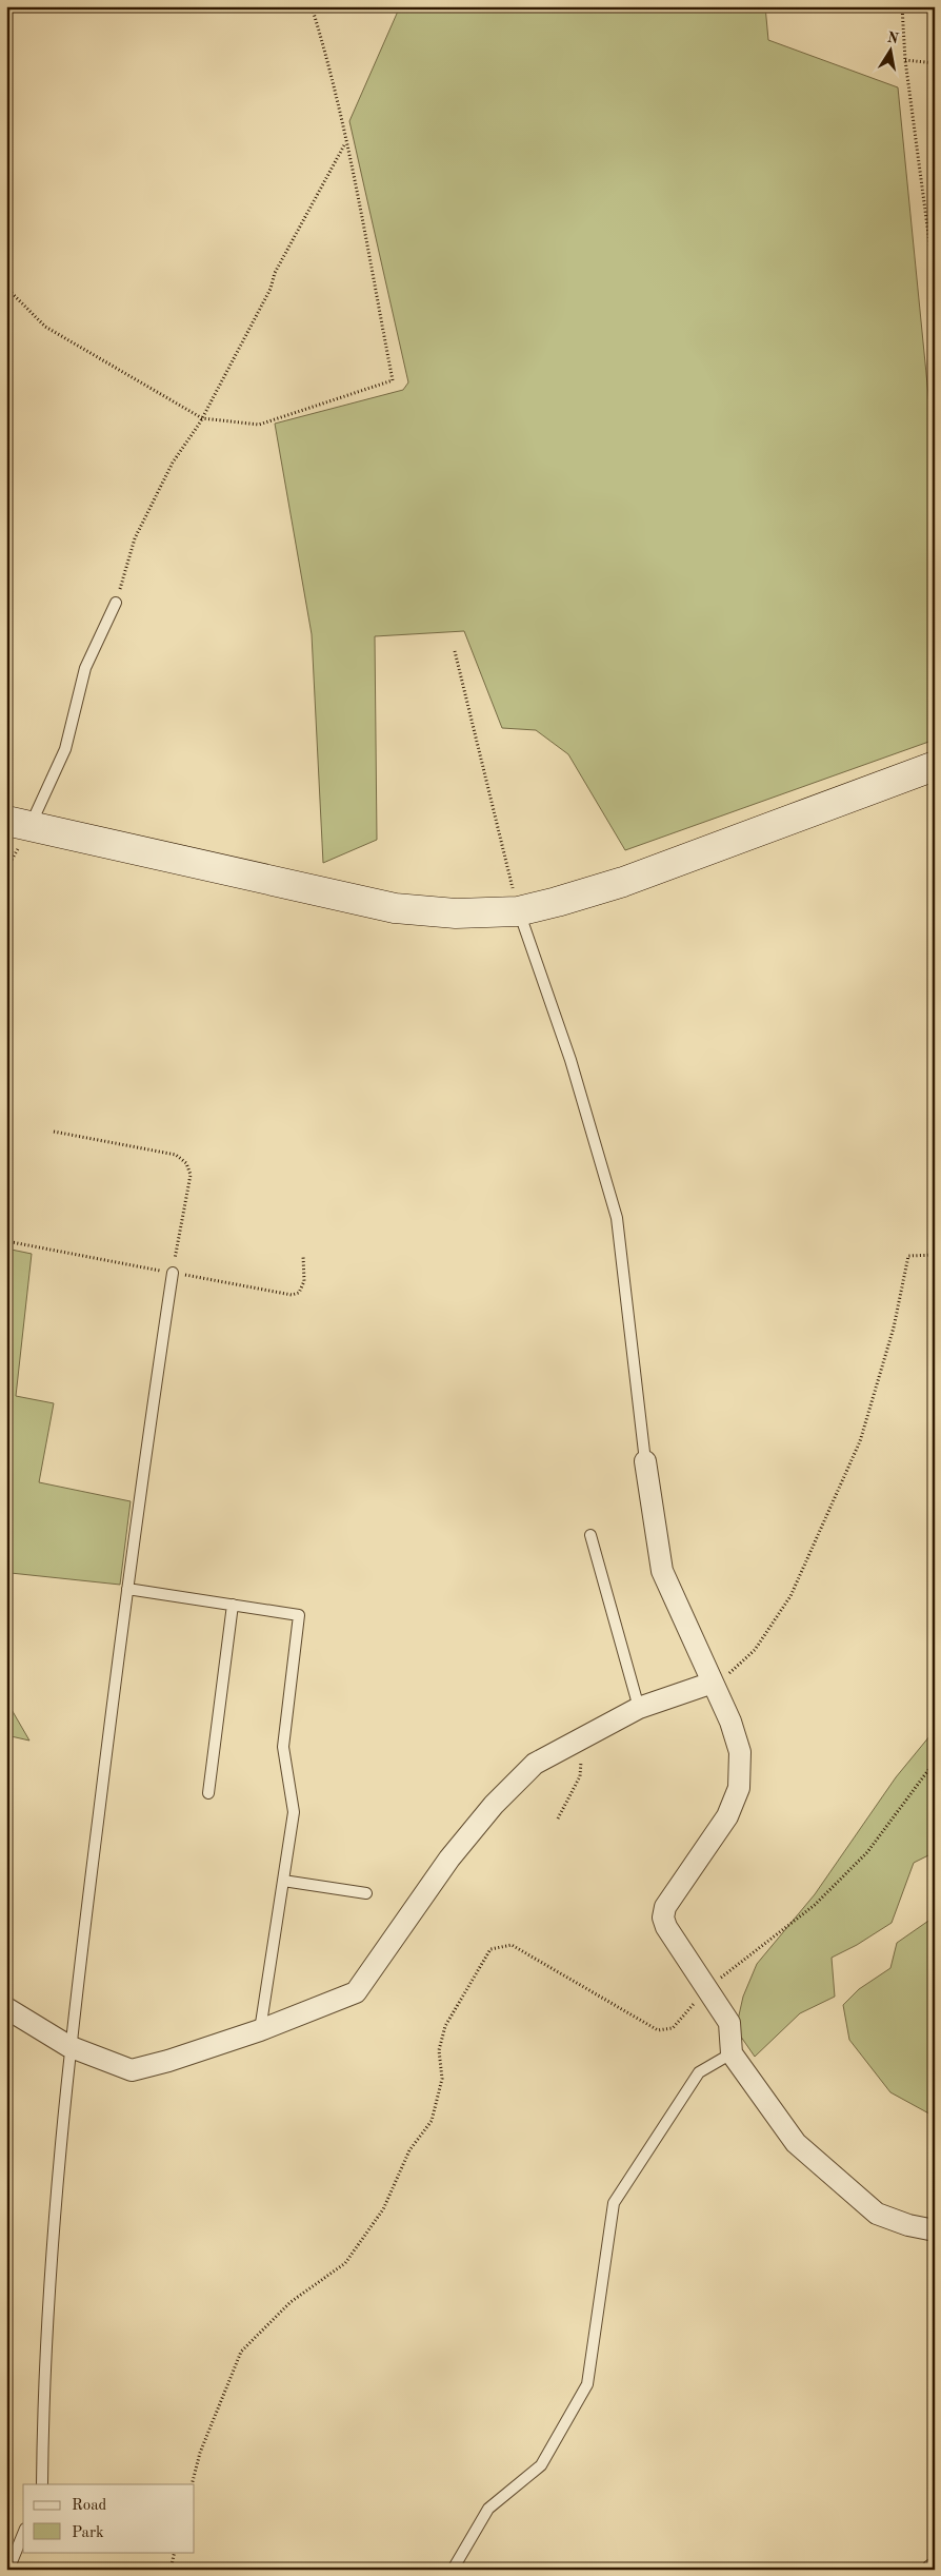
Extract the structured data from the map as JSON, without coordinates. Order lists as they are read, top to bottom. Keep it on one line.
{"legend":["Road","Park"],"north":"top"}
